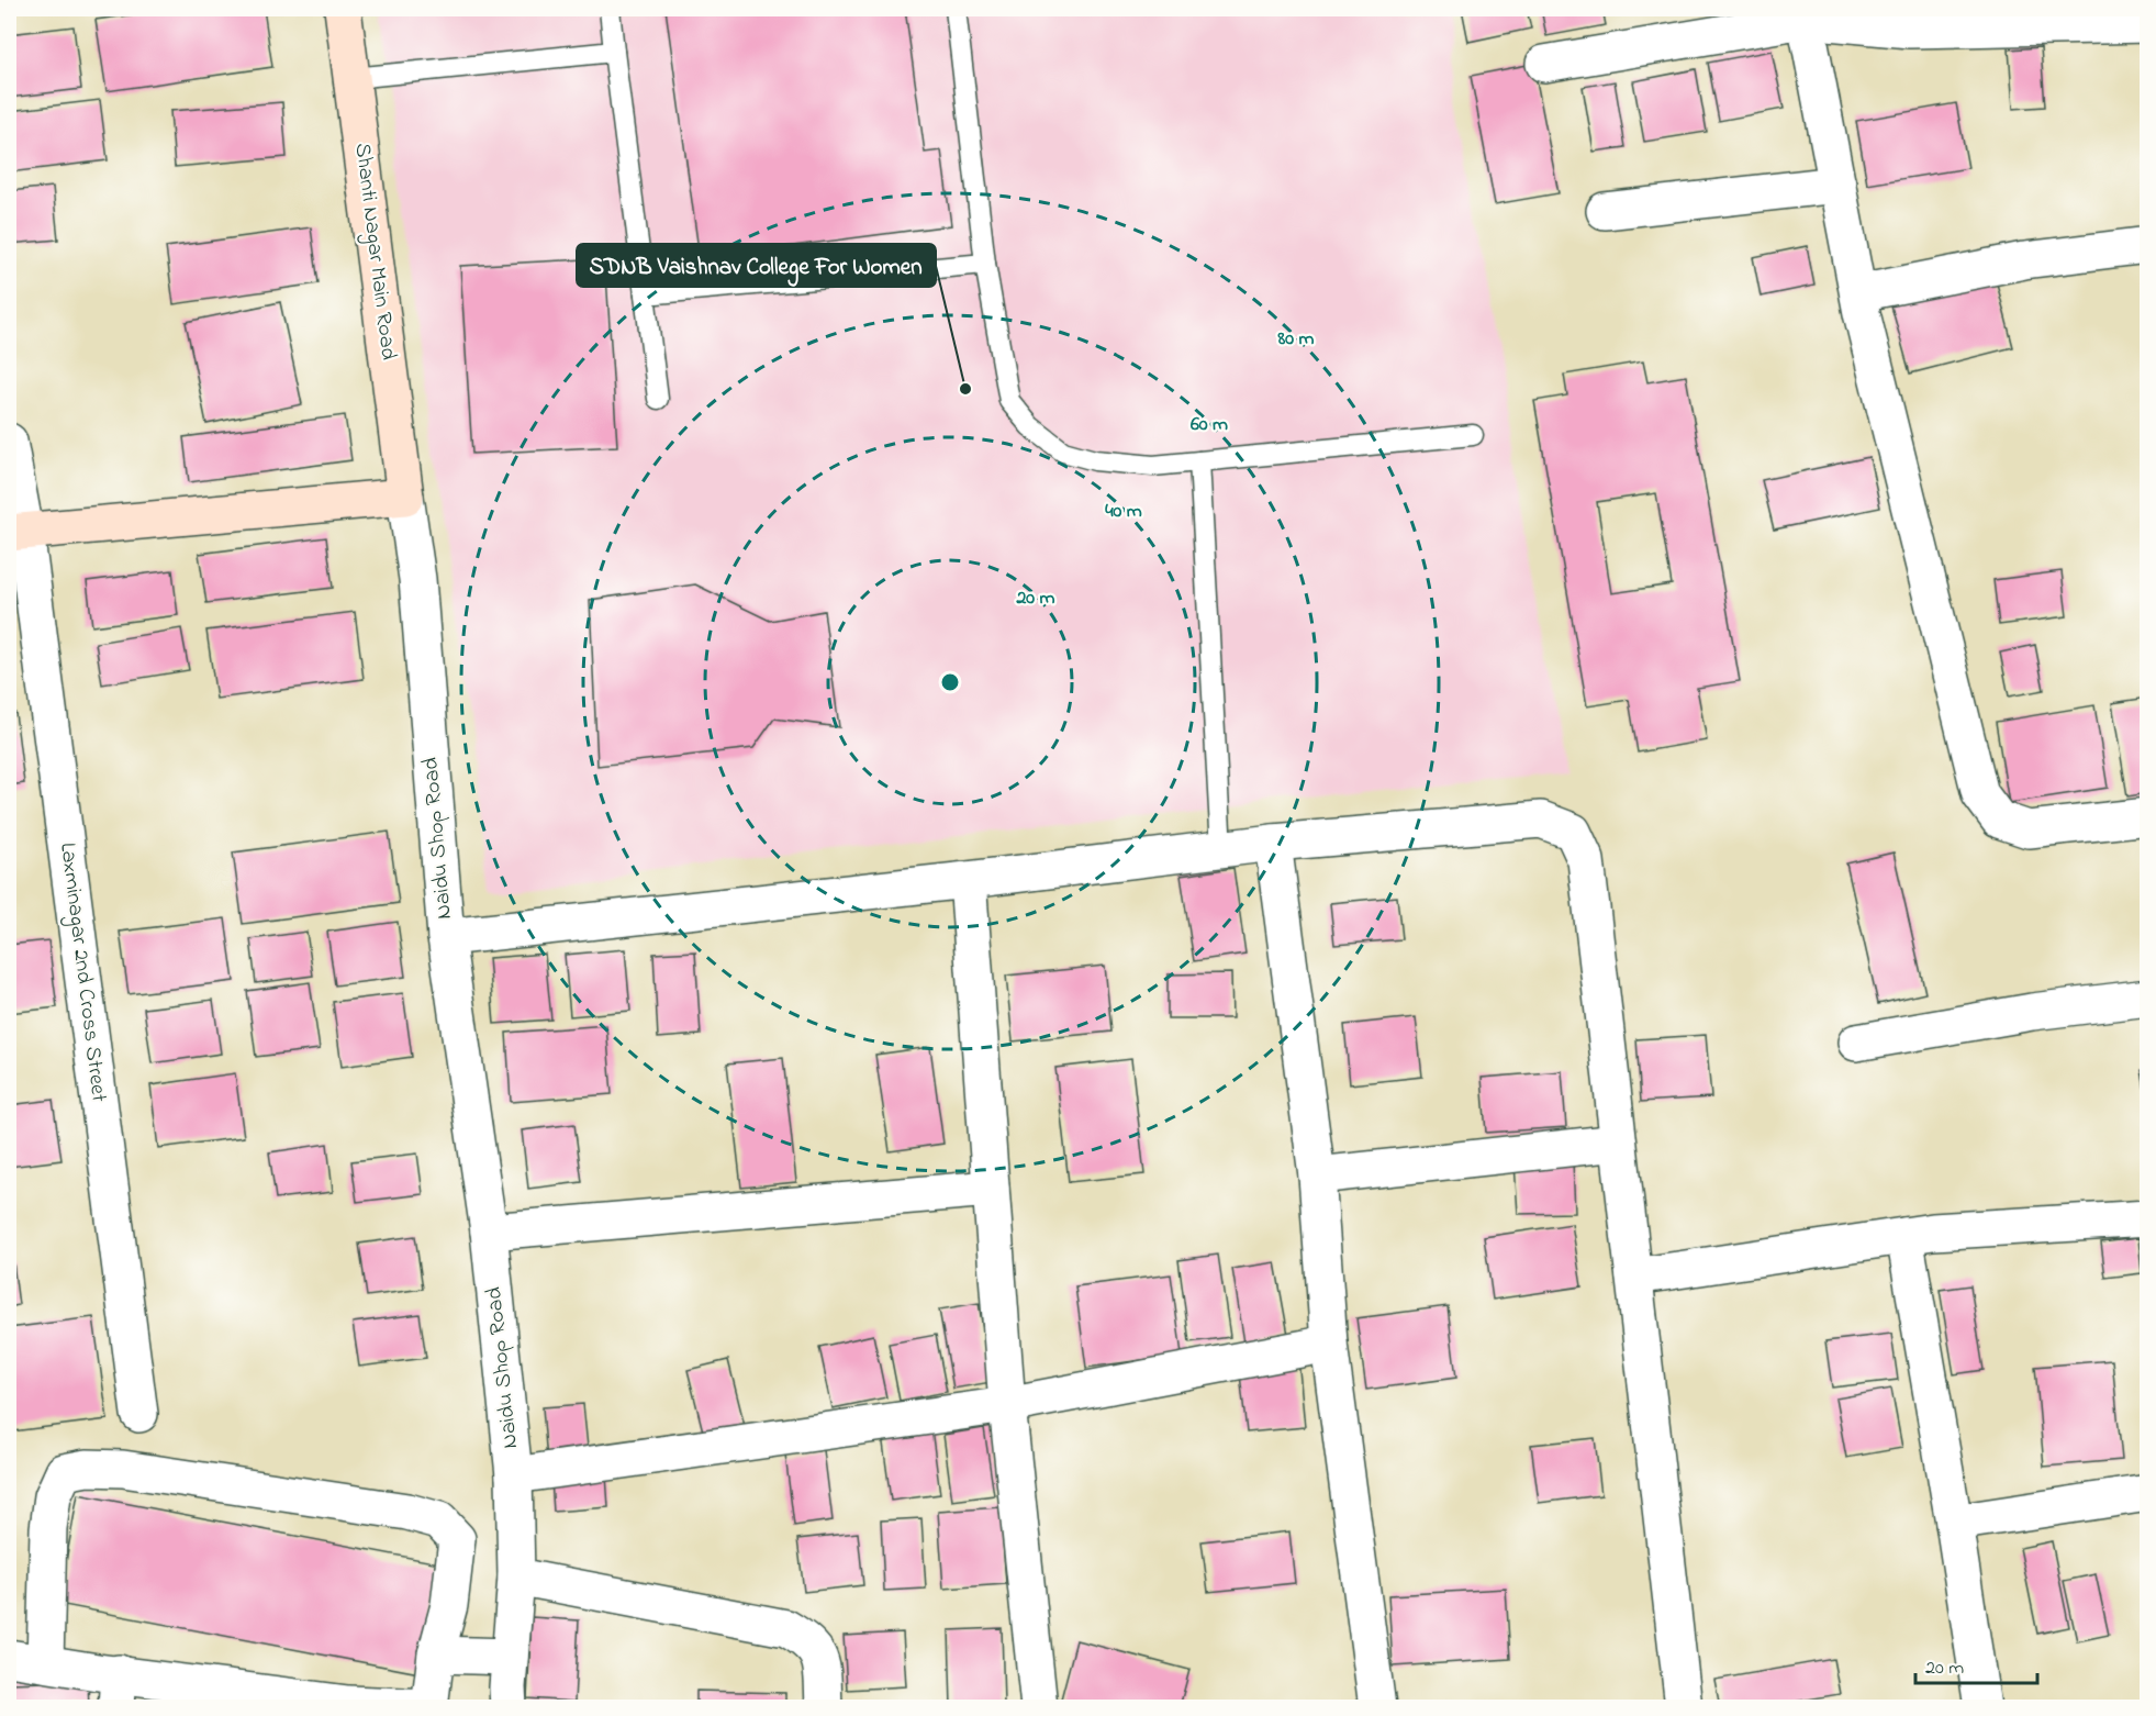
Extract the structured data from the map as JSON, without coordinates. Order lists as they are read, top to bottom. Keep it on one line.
{"streets":{"street":["Shanti Nagar Main Road","Naidu Shop Road","Laxminagar 2nd Cross Street"]},"crossings":[["Shanti Nagar Main Road","Naidu Shop Road"]],"places":["SDNB Vaishnav College For Women"],"scale_bar":"20 m","rings":["80 m","60 m","40 m","20 m"]}
